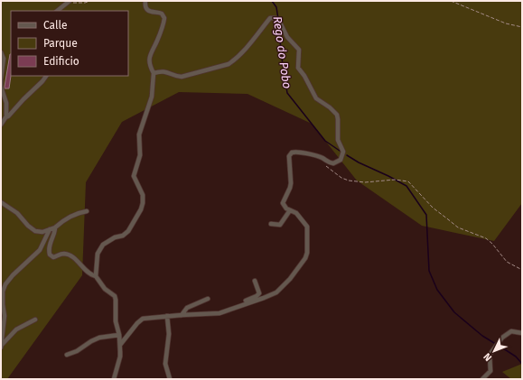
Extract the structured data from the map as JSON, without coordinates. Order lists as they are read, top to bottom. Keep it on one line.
{"water":["Rego do Pobo"],"legend":["Calle","Parque","Edificio"],"north":"bottom left"}
